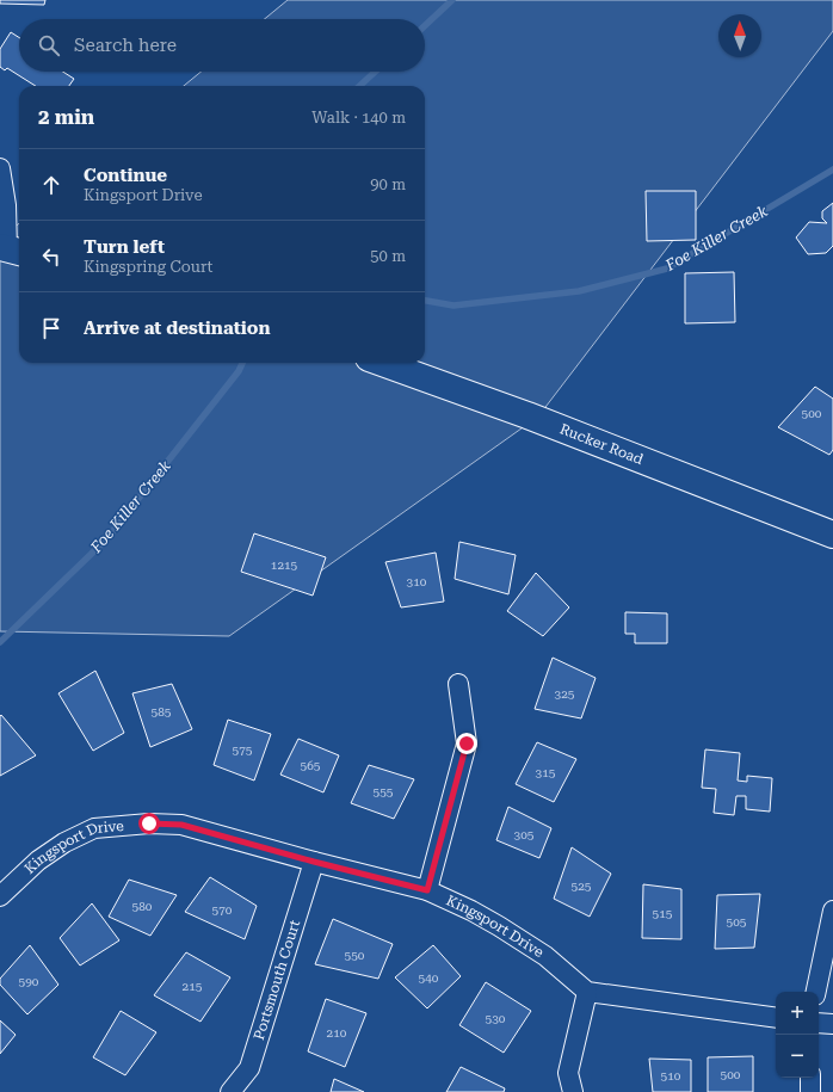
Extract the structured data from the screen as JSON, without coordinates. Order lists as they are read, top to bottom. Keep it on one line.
{"streets":{"main road":["Rucker Road"],"street":["Kingsport Drive","Portsmouth Court"]},"crossings":[["Kingsport Drive","Portsmouth Court"]],"water":["Foe Killer Creek"],"house_numbers":["500","1215","310","325","585","575","565","315","555","305","525","580","570","515","505","550","540","590","215","530","210","500","510"],"north":"top","page":{"search":"Search here","heading":["2 min","Walk · 140 m"],"list":[["Continue","Kingsport Drive","90 m"],["Turn left","Kingspring Court","50 m"],"Arrive at destination"],"map_buttons":["+","−"]}}
